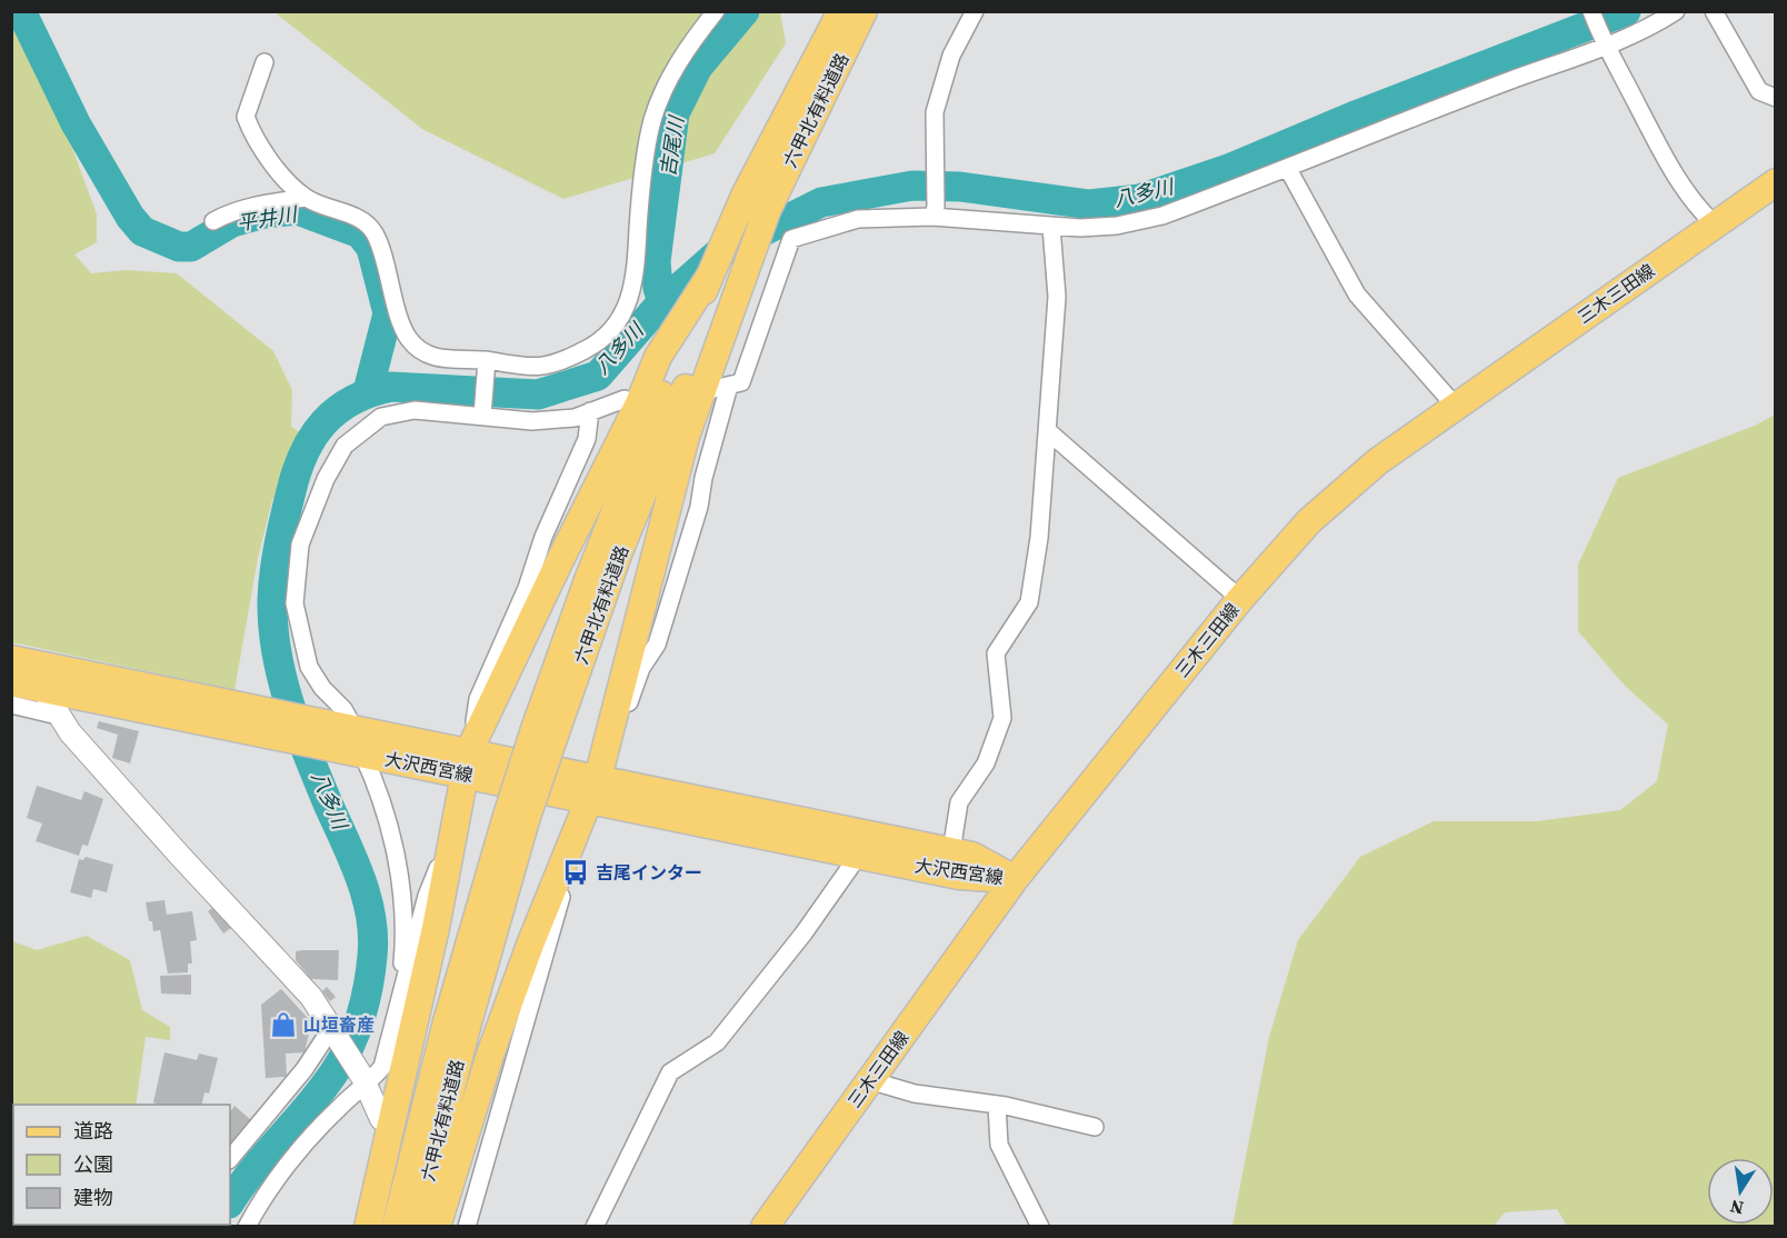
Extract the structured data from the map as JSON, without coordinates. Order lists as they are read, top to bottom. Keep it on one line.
{"streets":{"main road":["六甲北有料道路","三木三田線","大沢西宮線"]},"crossings":[["三木三田線","大沢西宮線"]],"water":["吉尾川","八多川","平井川"],"places":{"bus stop":["吉尾インター"],"shop":["山垣畜産"]},"legend":["道路","公園","建物"],"north":"bottom"}
